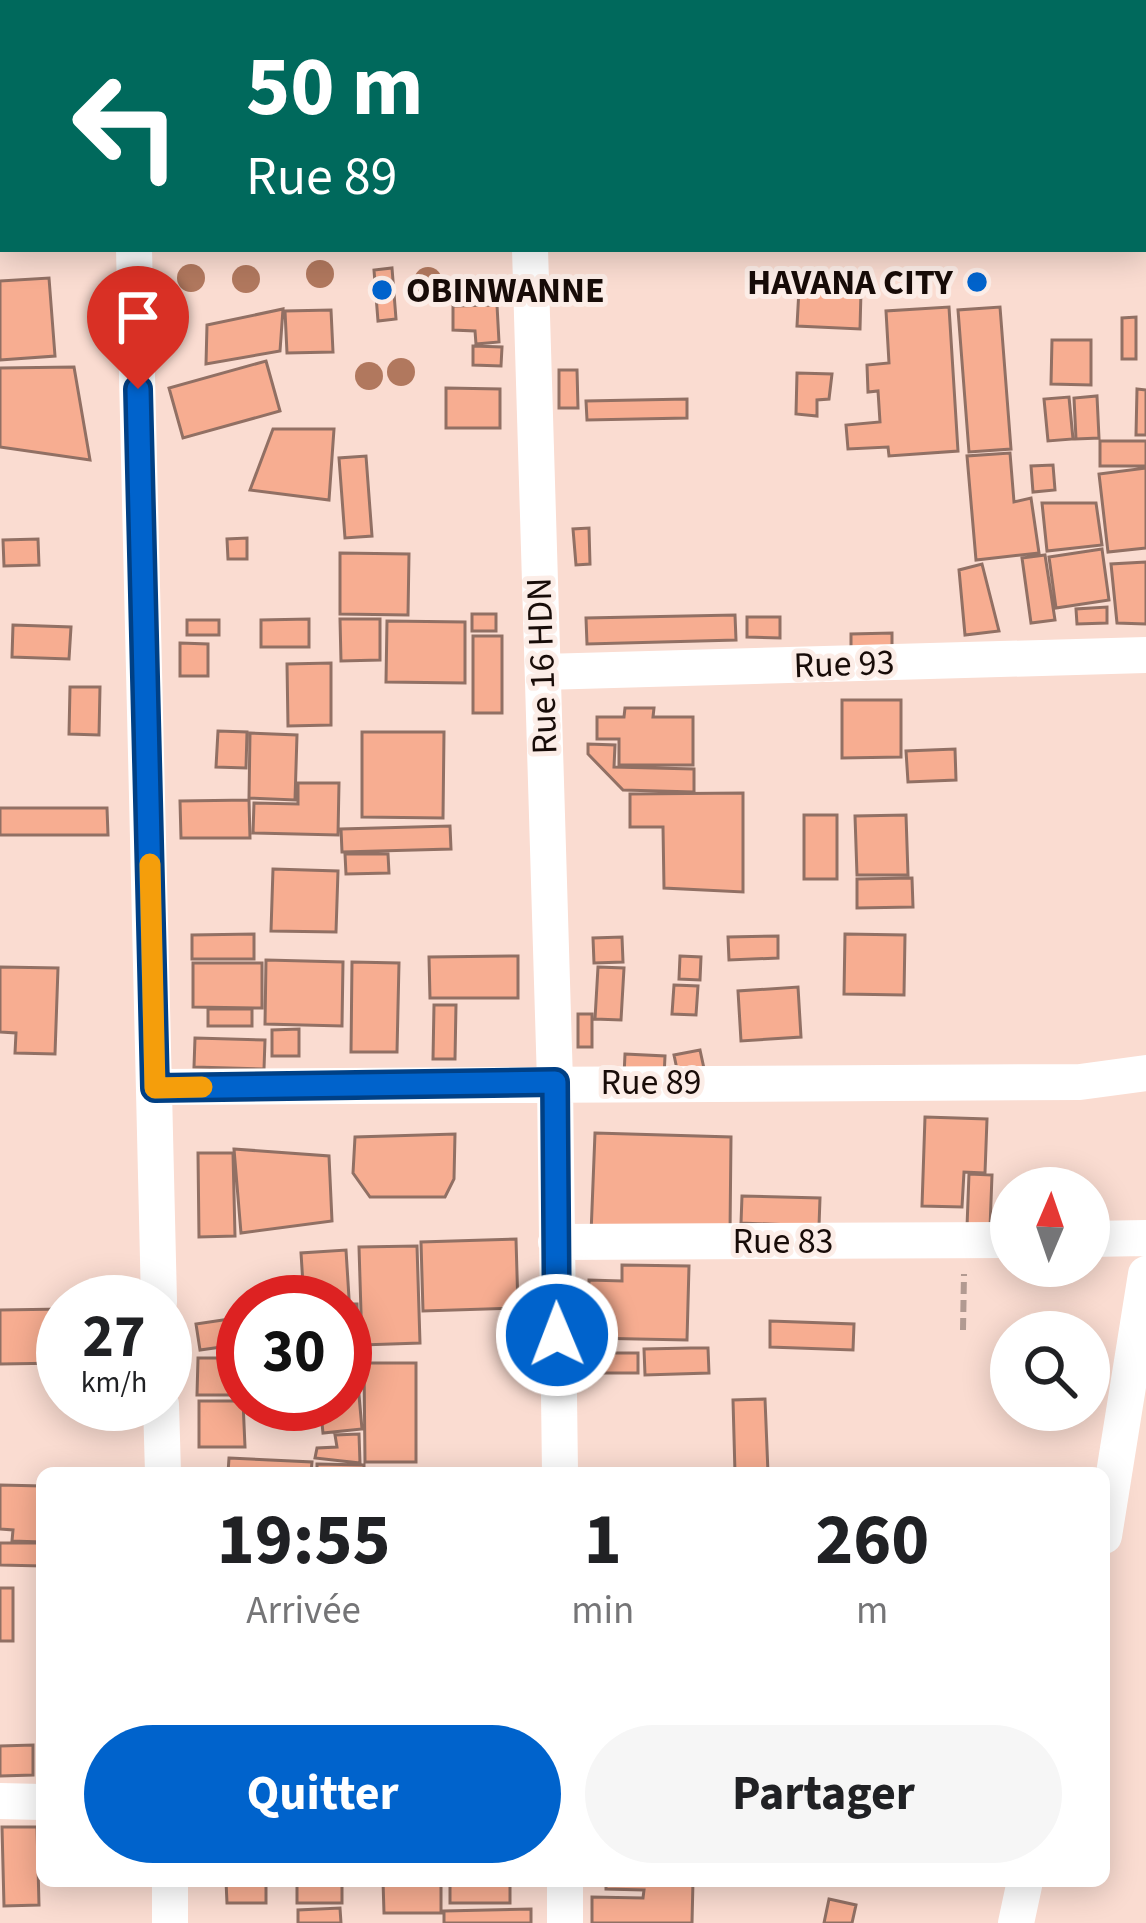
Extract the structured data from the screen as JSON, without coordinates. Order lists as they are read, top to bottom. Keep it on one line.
{"streets":{"street":["Rue 93","Rue 16 HDN","Rue 89","Rue 83"]},"crossings":[["Rue 93","Rue 16 HDN"],["Rue 16 HDN","Rue 89"],["Rue 16 HDN","Rue 83"]],"places":["HAVANA CITY","OBINWANNE"],"north":"top","page":{"turn":["50 m","Rue 89"],"speed":"27 km/h","limit":"30","eta":["19:55","Arrivée","1","min","260","m"],"buttons":["Quitter","Partager"]}}
